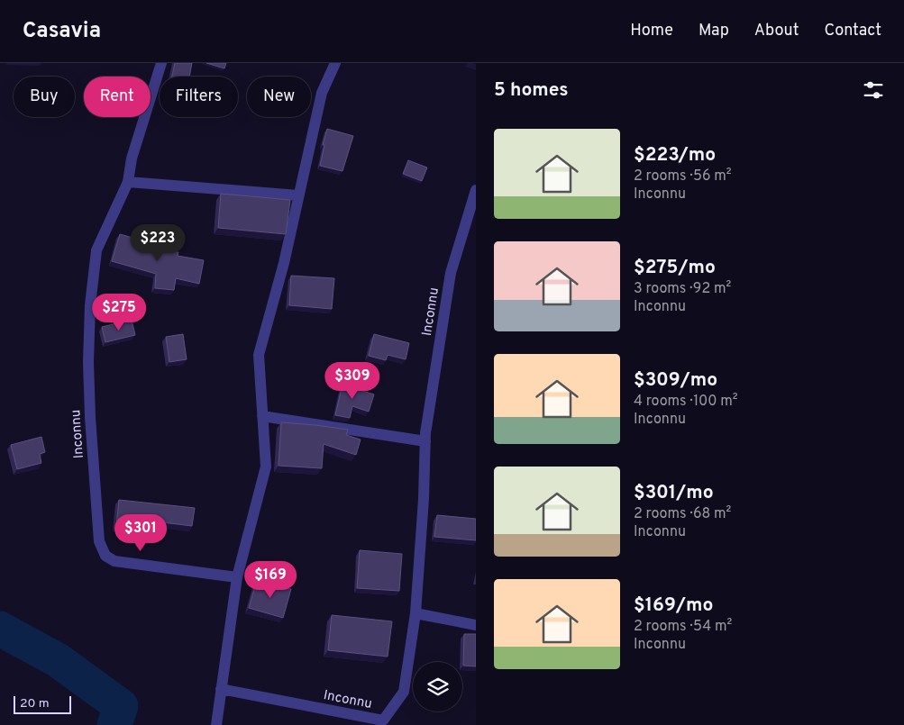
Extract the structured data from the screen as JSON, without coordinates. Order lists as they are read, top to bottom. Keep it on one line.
{"streets":{"street":["Inconnu"]},"scale_bar":"20 m","page":{"header":"Casavia","nav":["Home","Map","About","Contact"],"heading":"5 homes","chip":["Buy","Rent","Filters","New"],"list":[{"name":"$223/mo","note":"2 rooms · 56 m² · Inconnu"},{"name":"$275/mo","note":"3 rooms · 92 m² · Inconnu"},{"name":"$309/mo","note":"4 rooms · 100 m² · Inconnu"},{"name":"$301/mo","note":"2 rooms · 68 m² · Inconnu"},{"name":"$169/mo","note":"2 rooms · 54 m² · Inconnu"}],"price":["$223","$275","$309","$301","$169"],"scale":"20 m"}}
